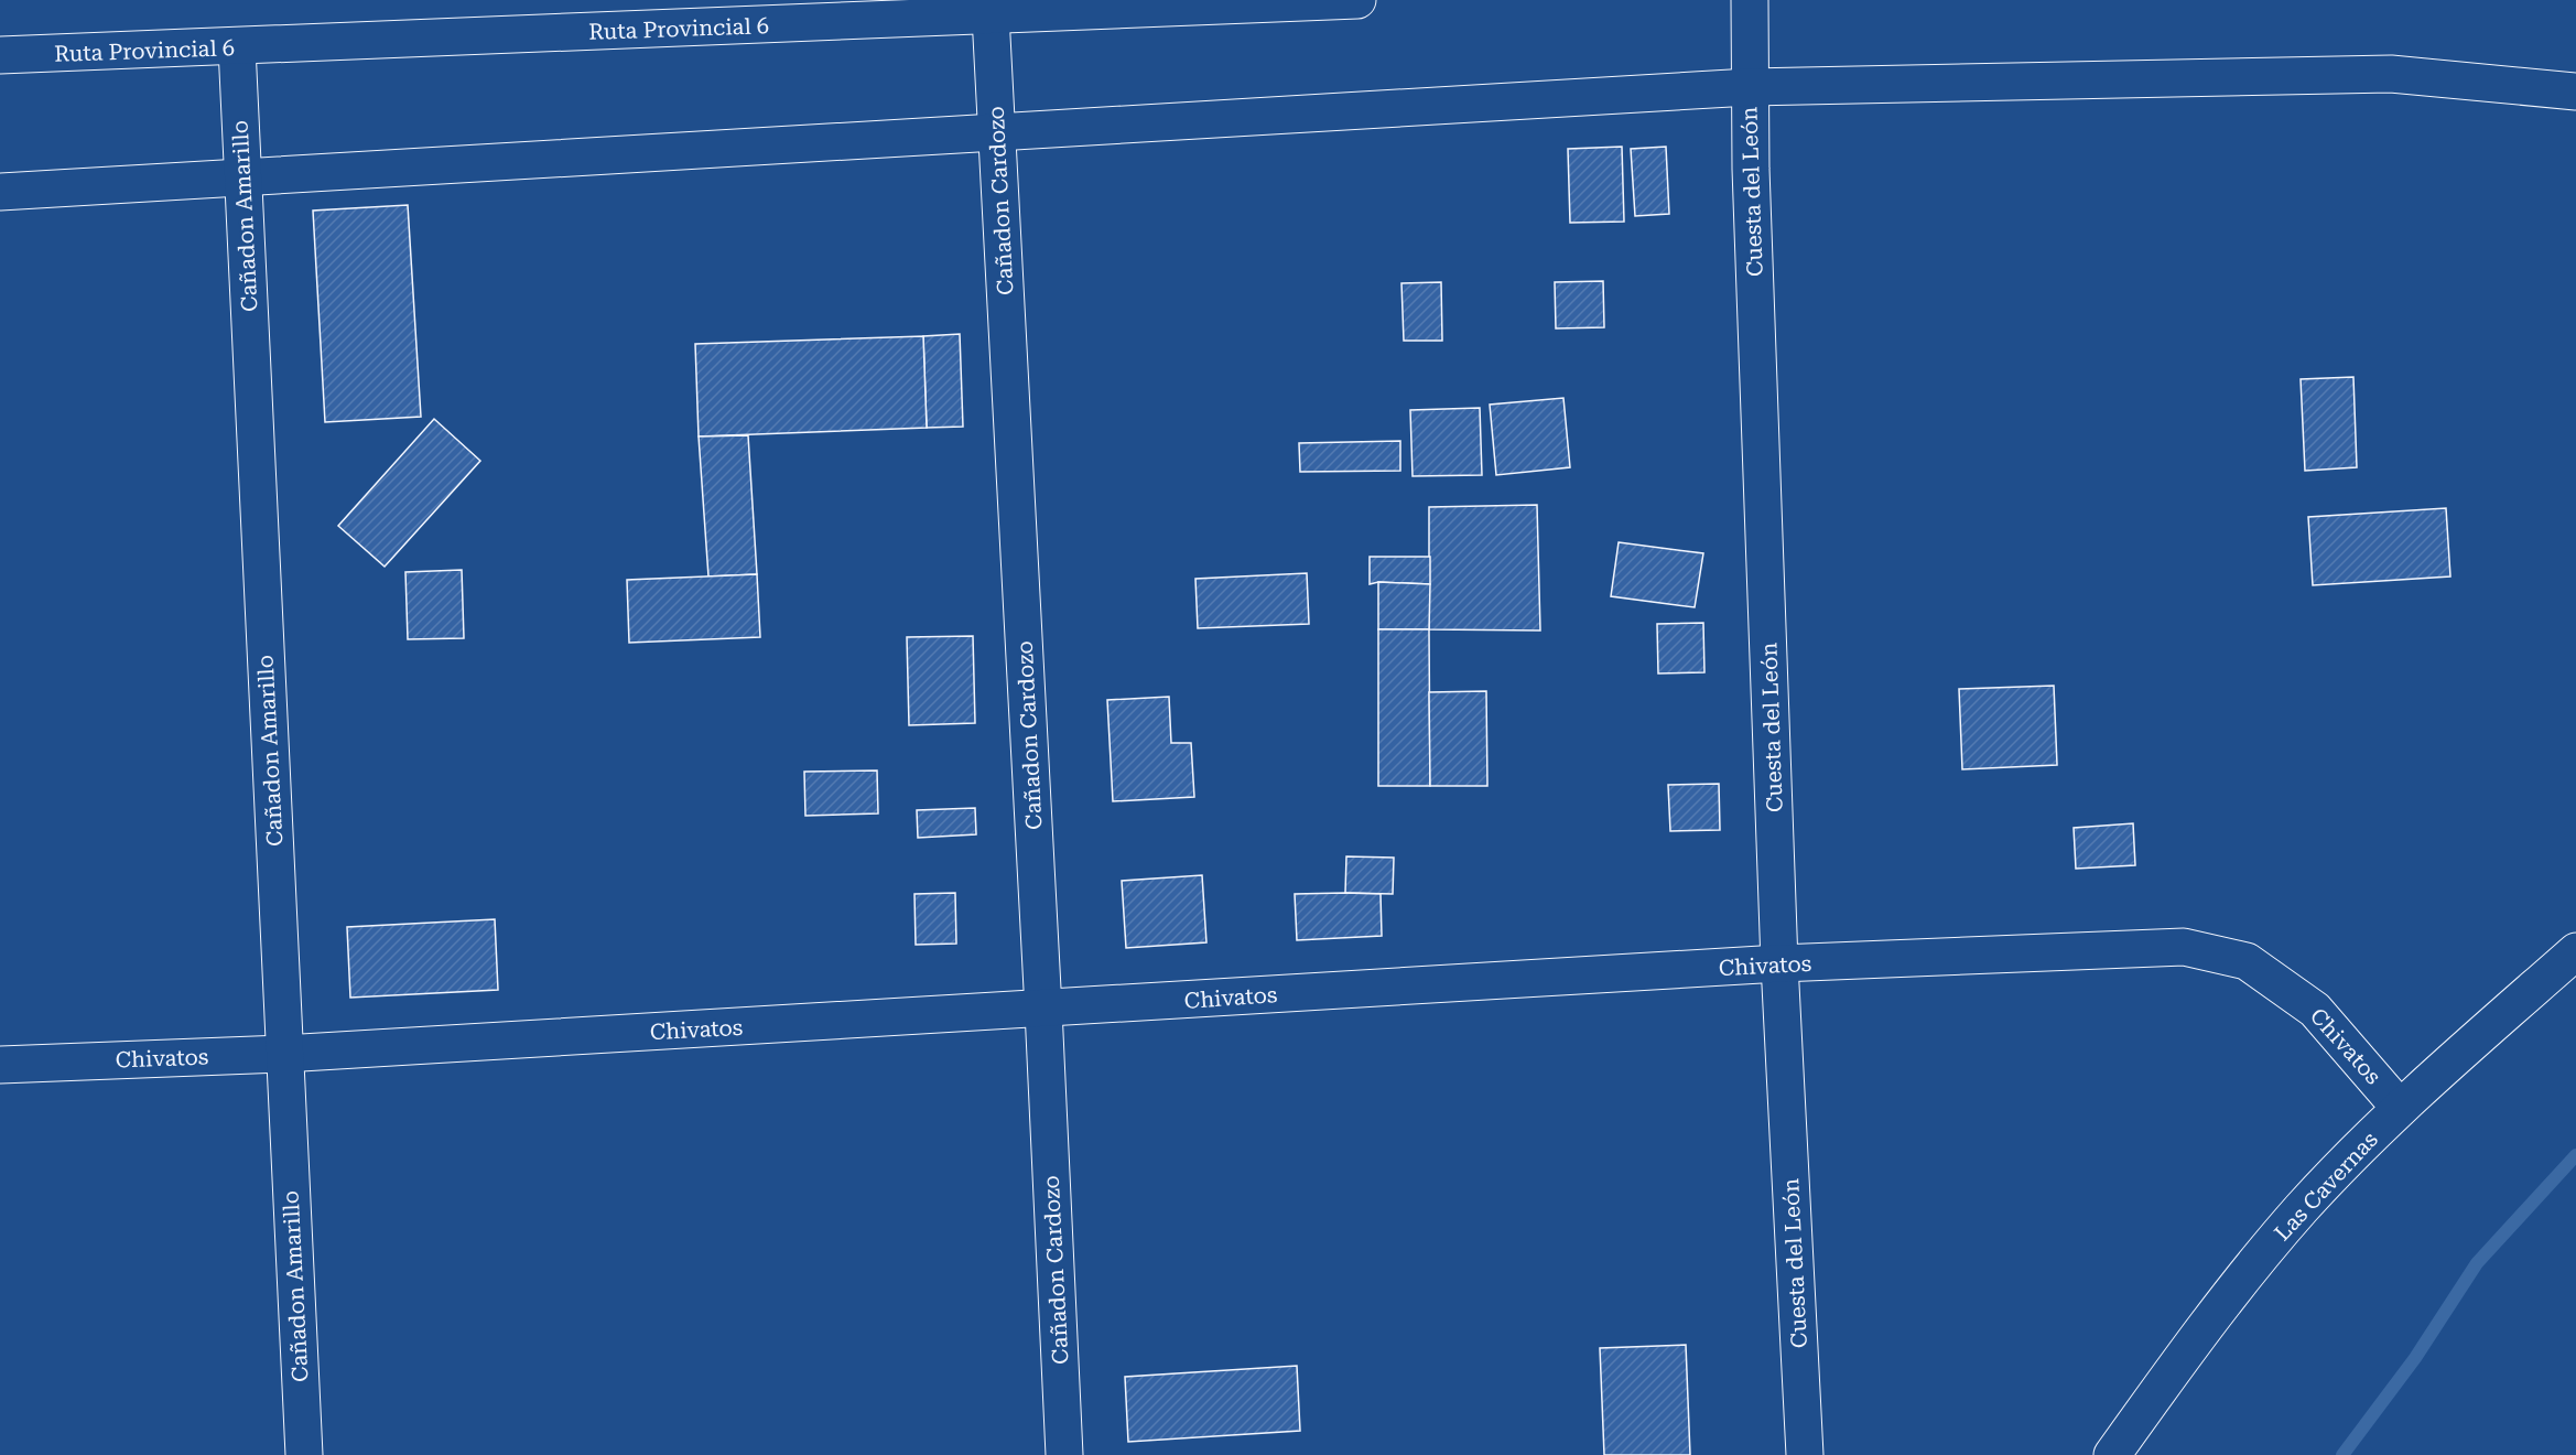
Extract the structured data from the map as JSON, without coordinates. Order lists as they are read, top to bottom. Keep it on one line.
{"streets":{"street":["Ruta Provincial 6","Cuesta del León","Cañadon Cardozo","Cañadon Amarillo","Chivatos","Las Cavernas"]},"crossings":[["Ruta Provincial 6","Cañadon Cardozo"],["Ruta Provincial 6","Cañadon Amarillo"],["Cuesta del León","Chivatos"],["Cañadon Cardozo","Chivatos"],["Cañadon Amarillo","Chivatos"],["Chivatos","Las Cavernas"]]}
